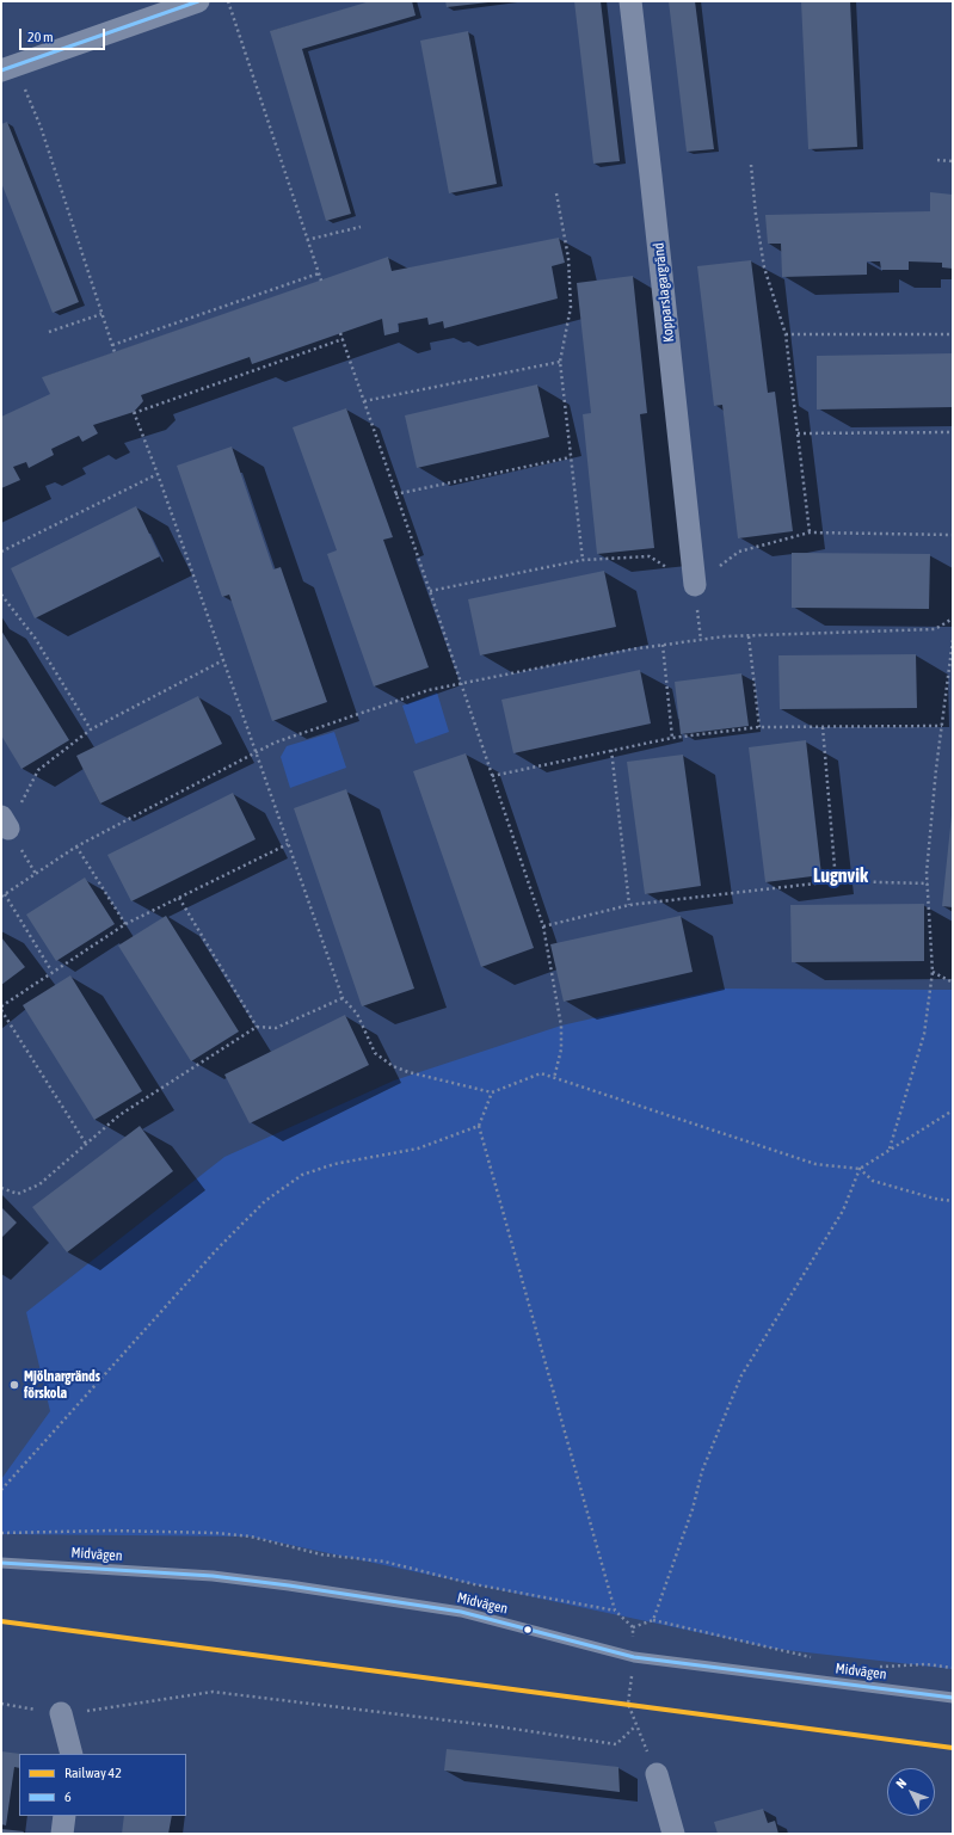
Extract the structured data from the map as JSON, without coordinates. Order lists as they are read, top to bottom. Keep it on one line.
{"streets":{"street":["Kopparslagargränd"],"lane":["Midvägen"]},"districts":["Lugnvik"],"places":["Mjölnargränds förskola"],"lines":["transit line 6","rail line 42"],"legend":["Railway 42","6"],"scale_bar":"20 m","north":"top left"}
